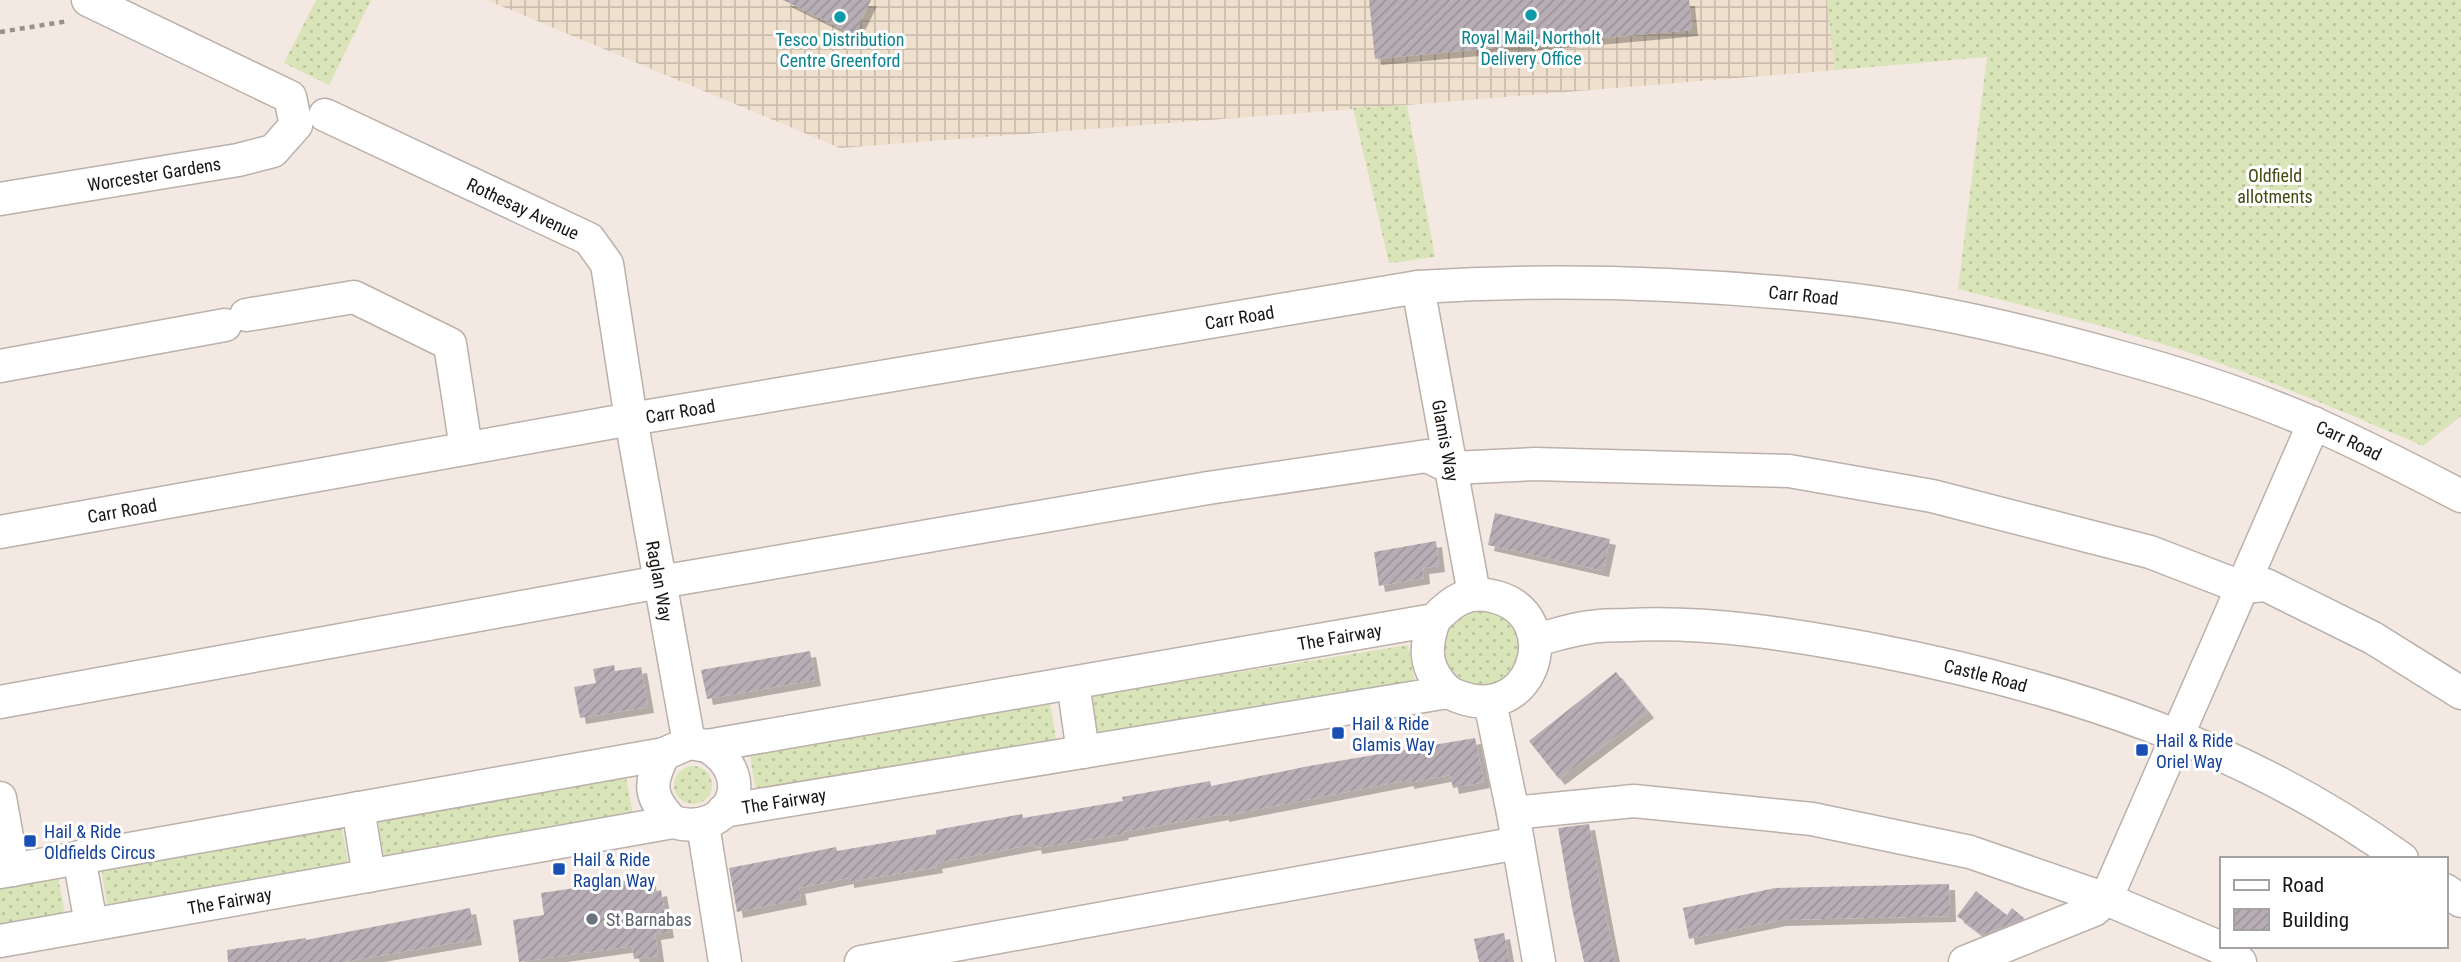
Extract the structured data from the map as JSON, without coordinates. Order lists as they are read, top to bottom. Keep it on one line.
{"streets":{"street":["Worcester Gardens","Rothesay Avenue","Carr Road","Glamis Way","Raglan Way","The Fairway","Castle Road"]},"crossings":[["Rothesay Avenue","Carr Road"],["Rothesay Avenue","Raglan Way"],["Carr Road","Glamis Way"],["Carr Road","Raglan Way"],["Glamis Way","The Fairway"],["Glamis Way","Castle Road"],["Raglan Way","The Fairway"],["The Fairway","Castle Road"]],"parks":["Oldfield allotments"],"places":{"other":["Royal Mail, Northolt Delivery Office","Tesco Distribution Centre Greenford","St Barnabas"],"transit":["Hail & Ride Glamis Way","Hail & Ride Oriel Way","Hail & Ride Oldfields Circus","Hail & Ride Raglan Way"]},"legend":["Road","Building"]}
